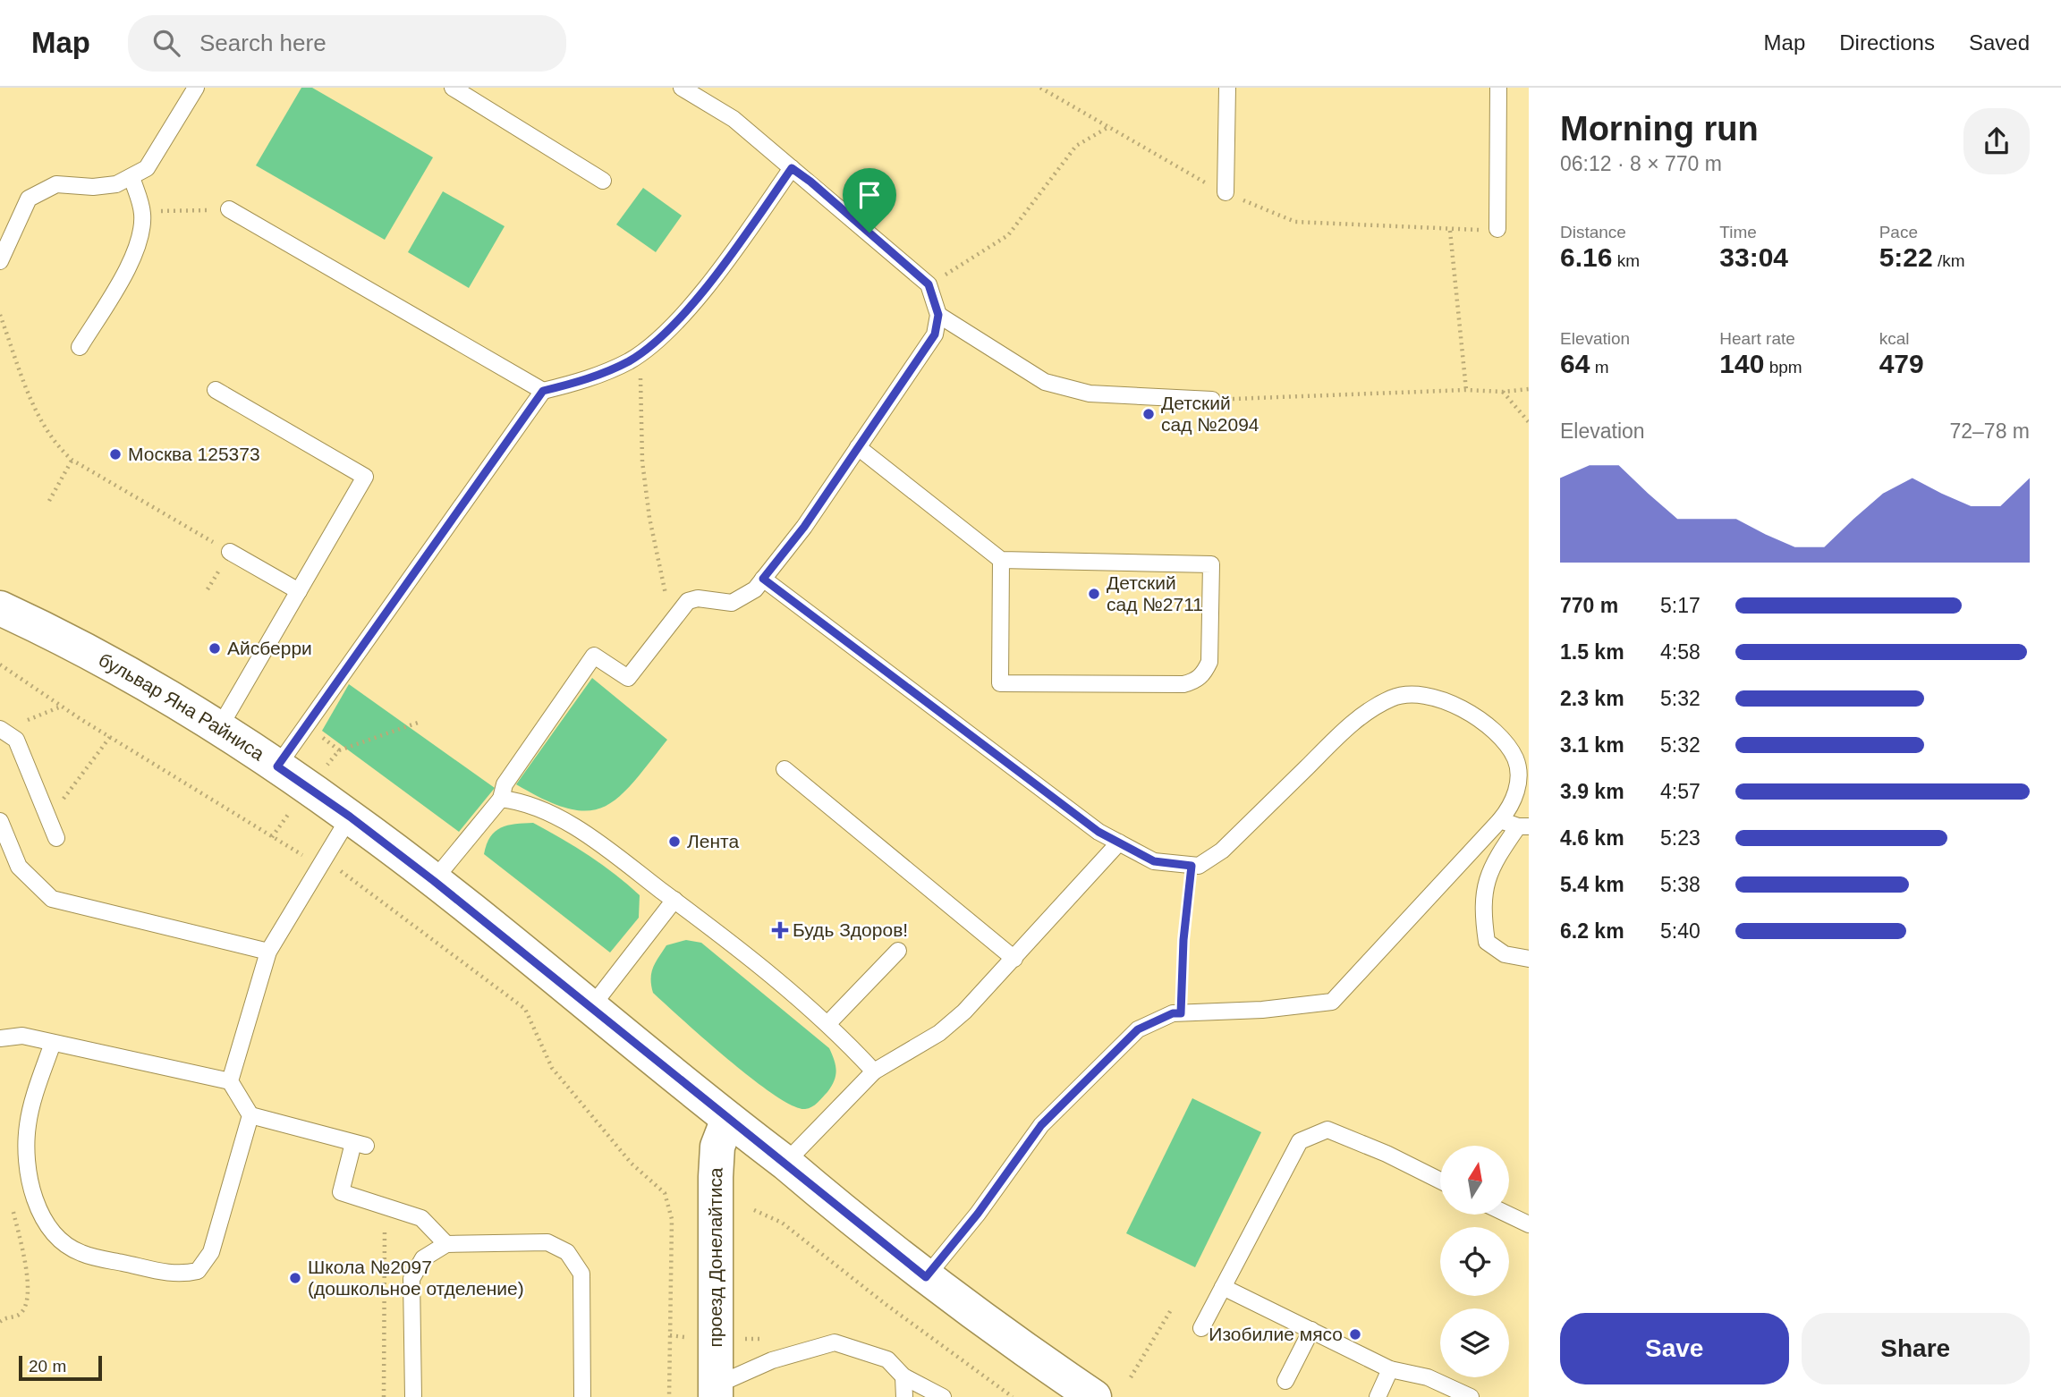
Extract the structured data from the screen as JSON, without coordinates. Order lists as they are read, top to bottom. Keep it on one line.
{"streets":{"main road":["бульвар Яна Райниса","проезд Донелайтиса"]},"crossings":[["бульвар Яна Райниса","проезд Донелайтиса"]],"places":{"other":["Детский сад №2094","Москва 125373","Детский сад №2711","Айсберри","Лента","Школа №2097 (дошкольное отделение)","Изобилие мясо"],"health":["Будь Здоров!"]},"scale_bar":"20 m","north":"top","page":{"header":"Map","search":"Search here","nav":["Map","Directions","Saved"],"heading":["Morning run","06:12 · 8 × 770 m"],"stats":[["Distance","6.16 km"],["Time","33:04"],["Pace","5:22 /km"],["Elevation","64 m"],["Heart rate","140 bpm"],["kcal","479"]],"chart":["Elevation","72–78 m"],"list":[{"name":"770 m","note":"5:17"},{"name":"1.5 km","note":"4:58"},{"name":"2.3 km","note":"5:32"},{"name":"3.1 km","note":"5:32"},{"name":"3.9 km","note":"4:57"},{"name":"4.6 km","note":"5:23"},{"name":"5.4 km","note":"5:38"},{"name":"6.2 km","note":"5:40"}],"buttons":["Save","Share"],"scale":"20 m"}}
